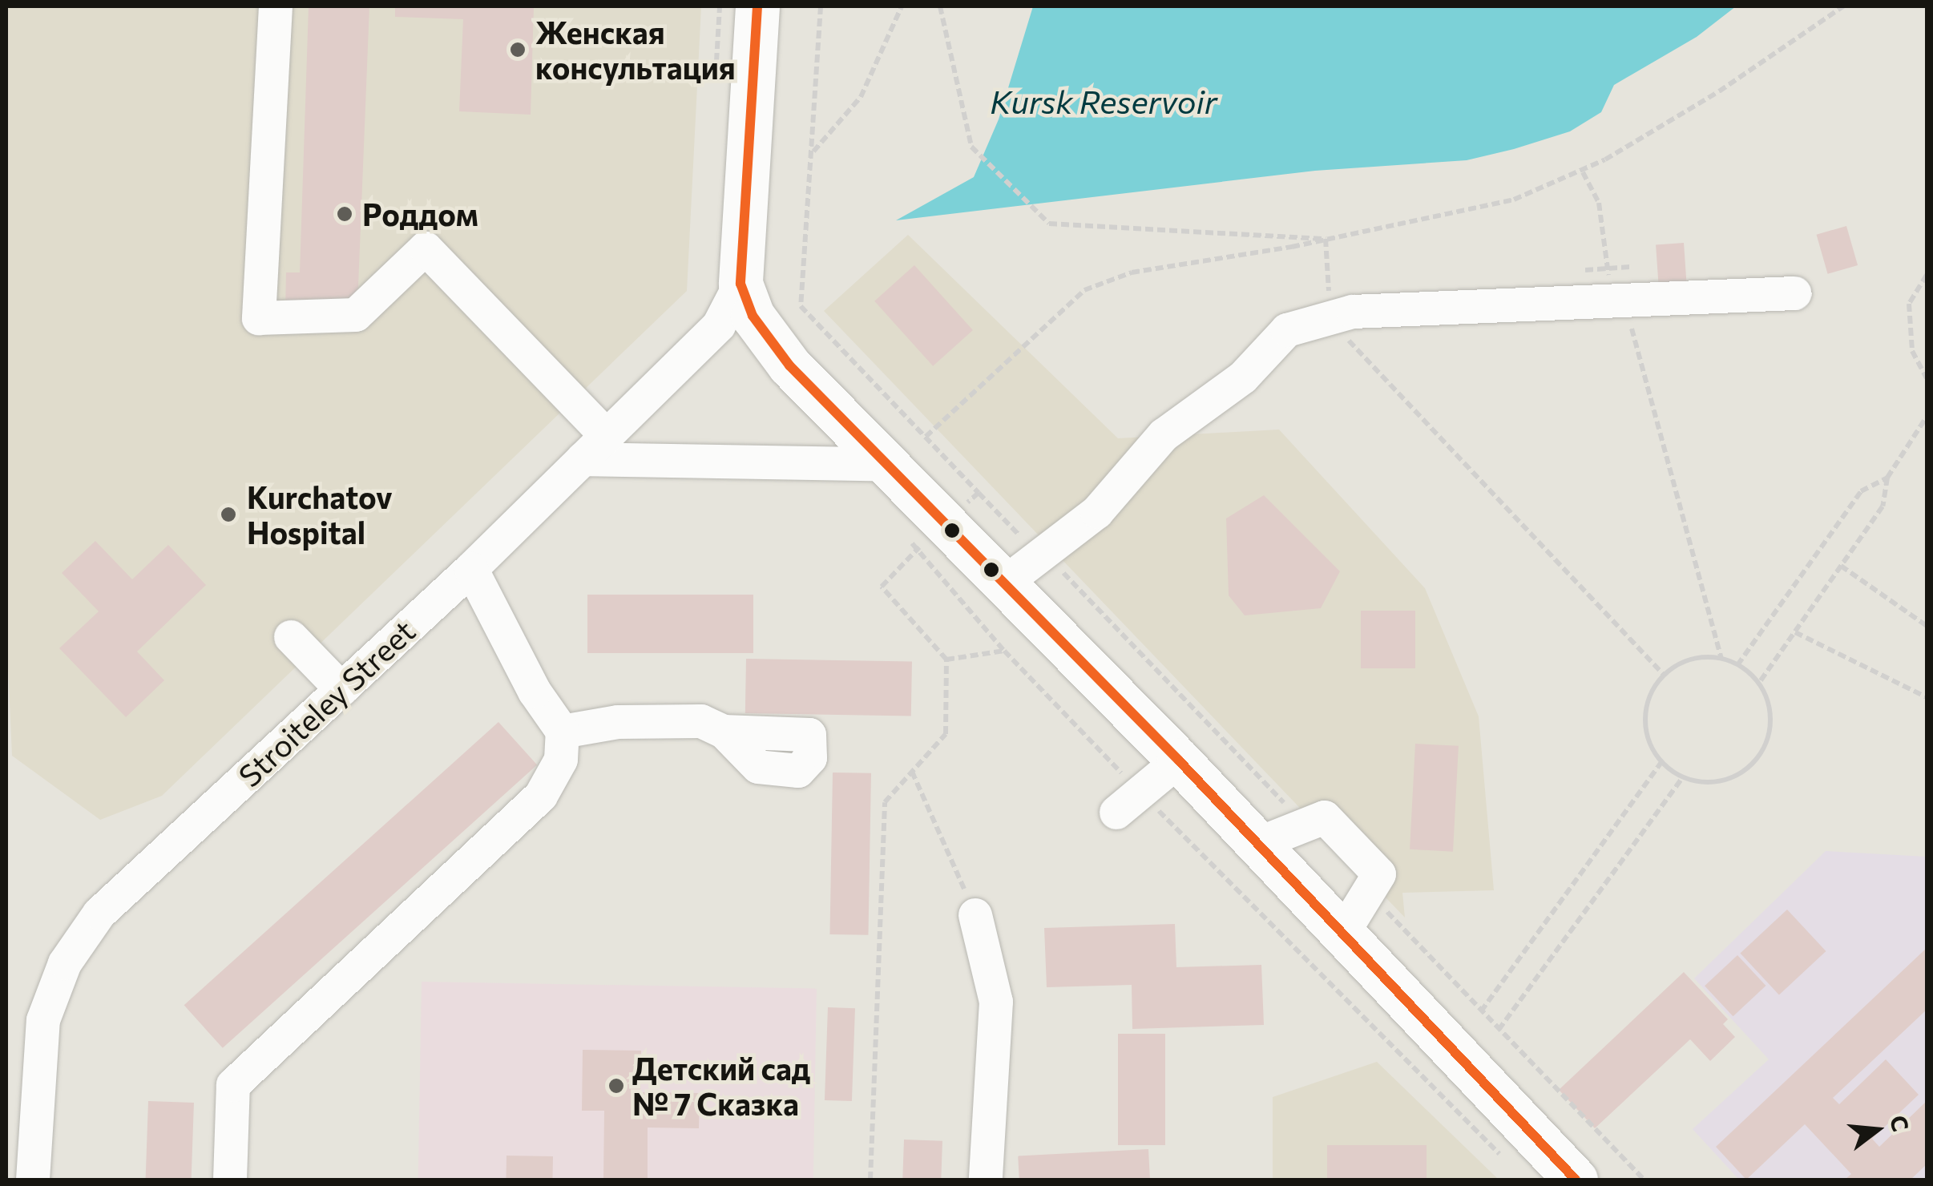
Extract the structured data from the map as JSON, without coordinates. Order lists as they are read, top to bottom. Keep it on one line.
{"streets":{"street":["Stroiteley Street"]},"water":["Kursk Reservoir"],"places":["Женская консультация","Роддом","Kurchatov Hospital","Детский сад № 7 Сказка"],"north":"right"}
